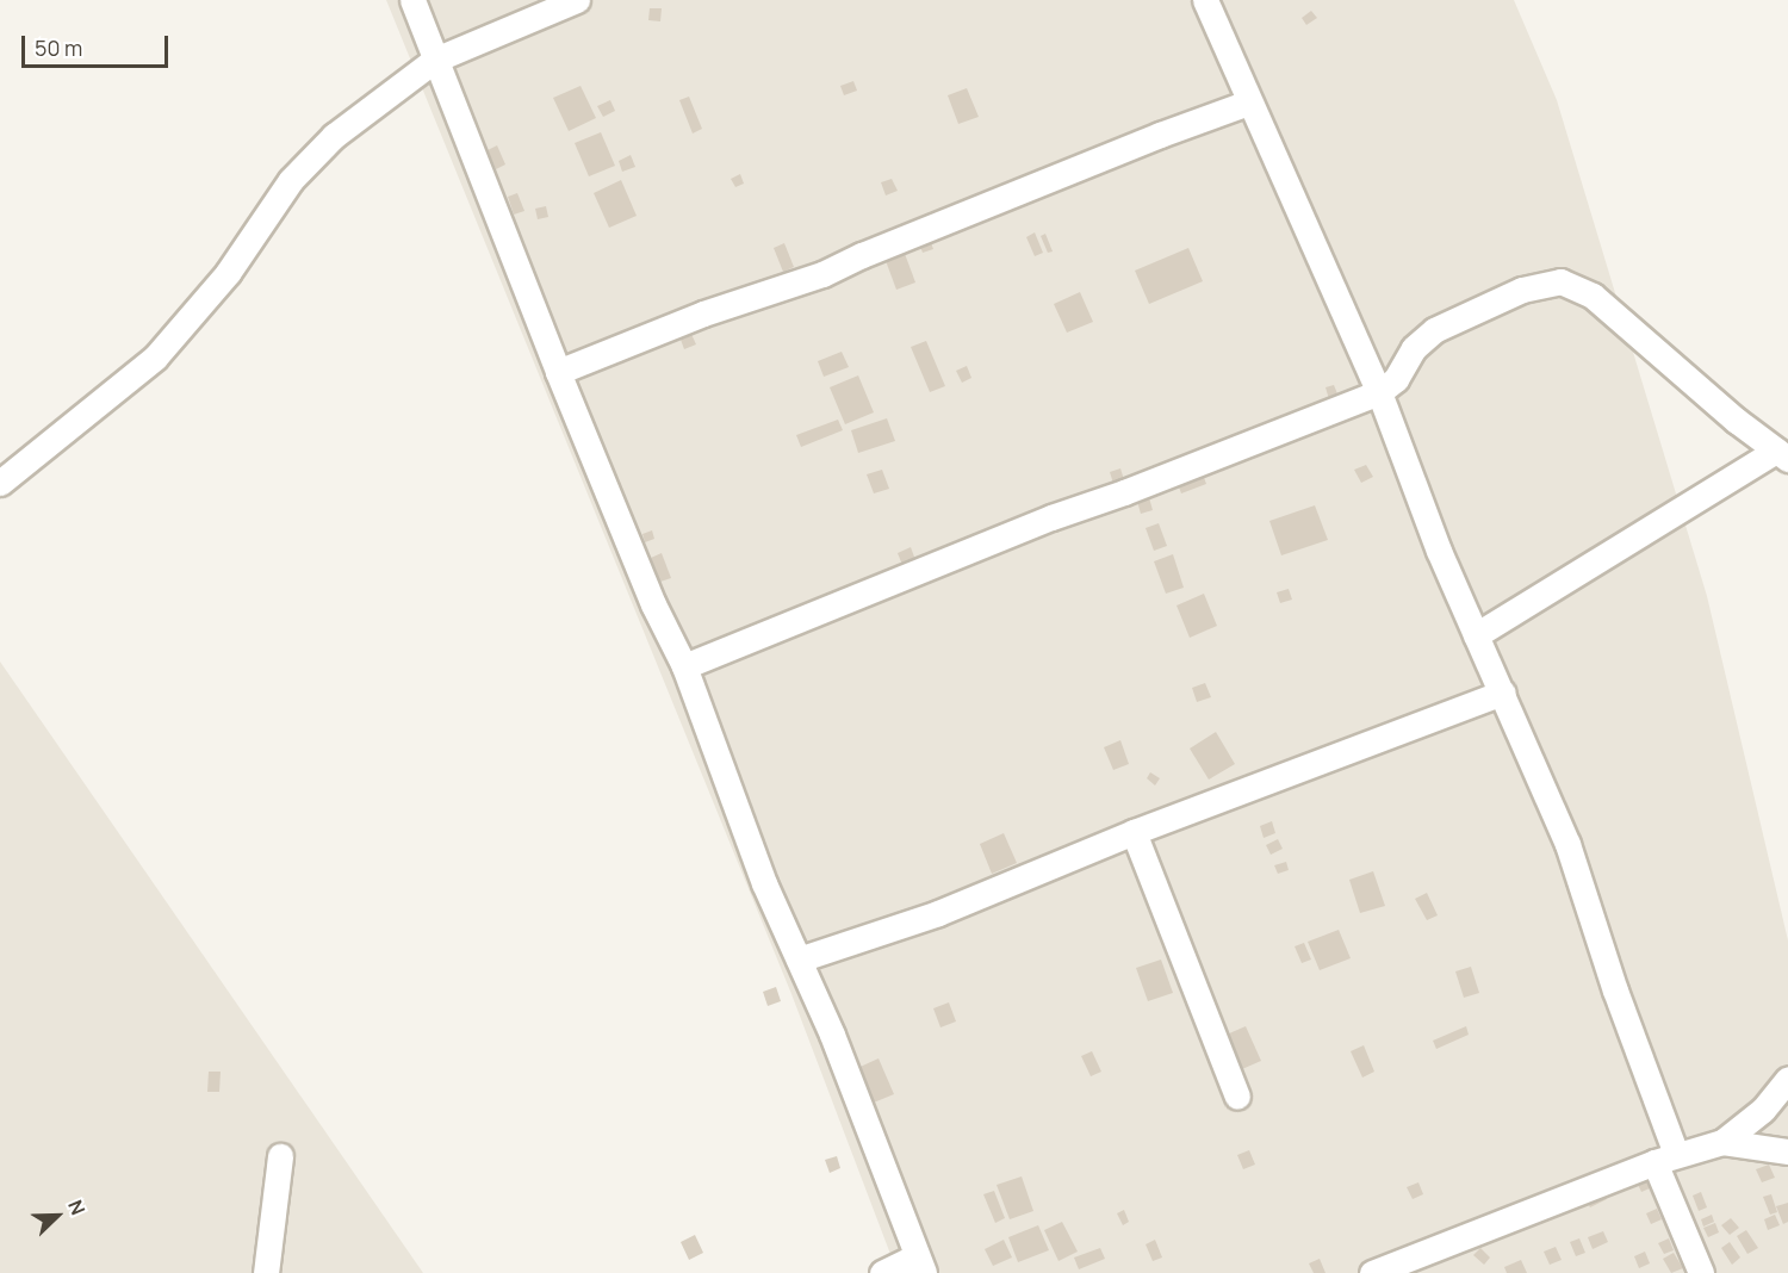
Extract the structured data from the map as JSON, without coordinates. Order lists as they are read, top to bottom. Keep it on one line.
{"scale_bar":"50 m","north":"top right"}
